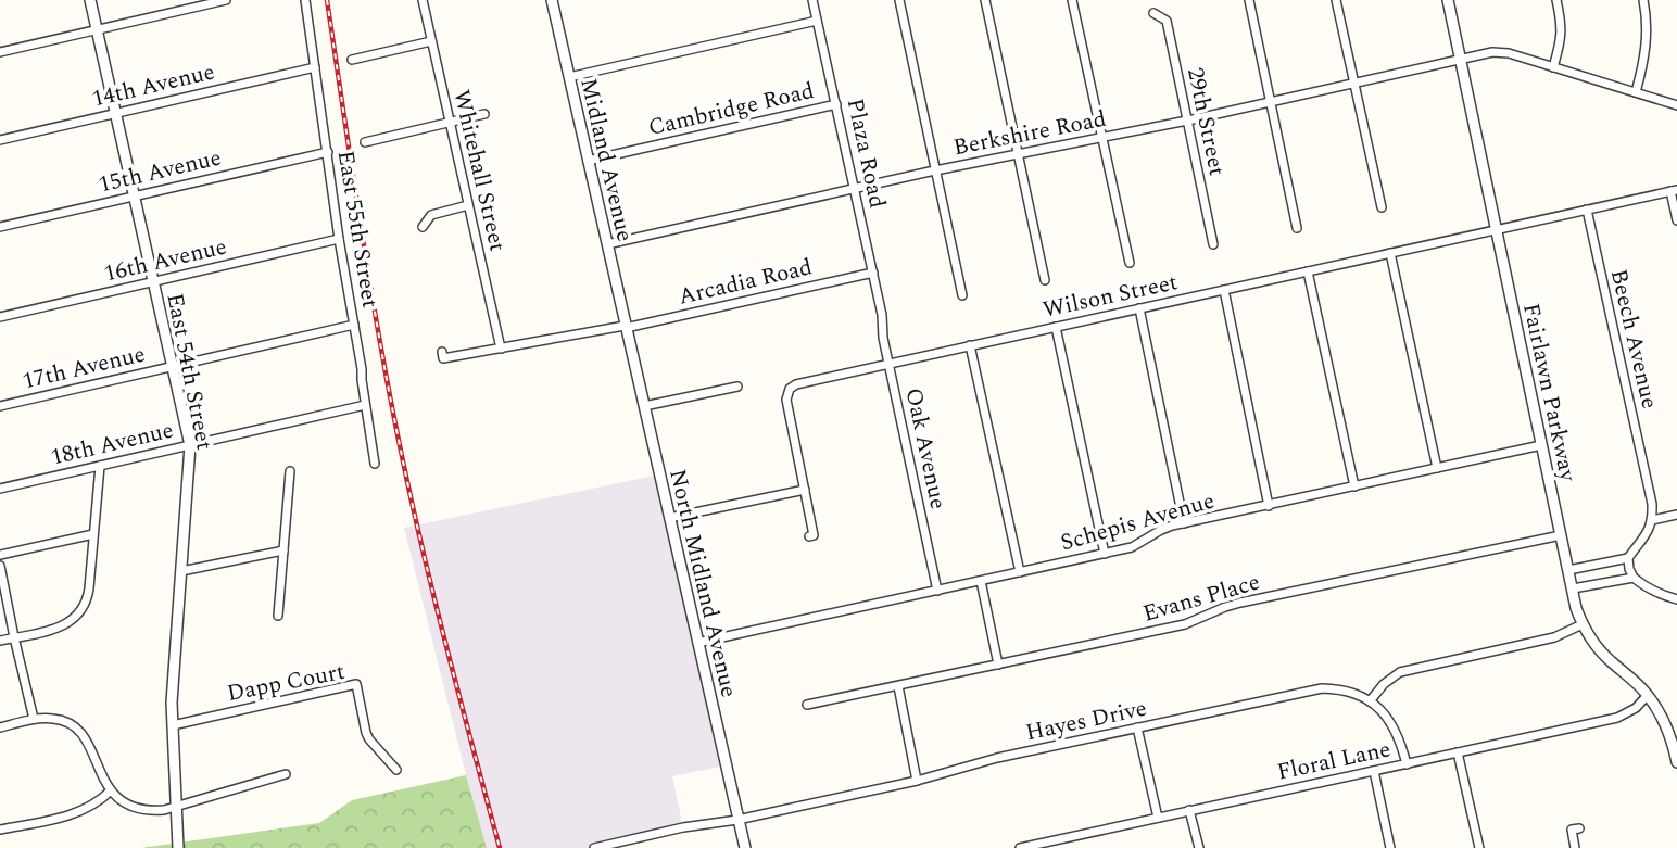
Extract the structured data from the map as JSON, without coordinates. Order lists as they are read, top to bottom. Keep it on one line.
{"streets":{"street":["14th Avenue","Cambridge Road","29th Street","Berkshire Road","Plaza Road","Midland Avenue","15th Avenue","Whitehall Street","East 55th Street","16th Avenue","Arcadia Road","Wilson Street","Beech Avenue","17th Avenue","East 54th Street","Fairlawn Parkway","18th Avenue","Oak Avenue","Schepis Avenue","North Midland Avenue","Evans Place","Dapp Court","Hayes Drive","Floral Lane"]},"crossings":[["14th Avenue","East 55th Street"],["14th Avenue","East 54th Street"],["Cambridge Road","Plaza Road"],["Cambridge Road","Midland Avenue"],["29th Street","Berkshire Road"],["Berkshire Road","Plaza Road"],["Berkshire Road","Midland Avenue"],["Berkshire Road","Fairlawn Parkway"],["Plaza Road","Arcadia Road"],["Plaza Road","Oak Avenue"],["Midland Avenue","Arcadia Road"],["Midland Avenue","North Midland Avenue"],["15th Avenue","East 55th Street"],["15th Avenue","East 54th Street"],["Whitehall Street","Arcadia Road"],["East 55th Street","16th Avenue"],["East 55th Street","17th Avenue"],["East 55th Street","18th Avenue"],["16th Avenue","East 54th Street"],["Arcadia Road","North Midland Avenue"],["Wilson Street","Beech Avenue"],["Wilson Street","Fairlawn Parkway"],["Wilson Street","Oak Avenue"],["17th Avenue","East 54th Street"],["East 54th Street","18th Avenue"],["East 54th Street","Dapp Court"],["Fairlawn Parkway","Schepis Avenue"],["Fairlawn Parkway","Evans Place"],["Fairlawn Parkway","Floral Lane"],["Oak Avenue","Schepis Avenue"],["Schepis Avenue","North Midland Avenue"],["North Midland Avenue","Hayes Drive"]]}
